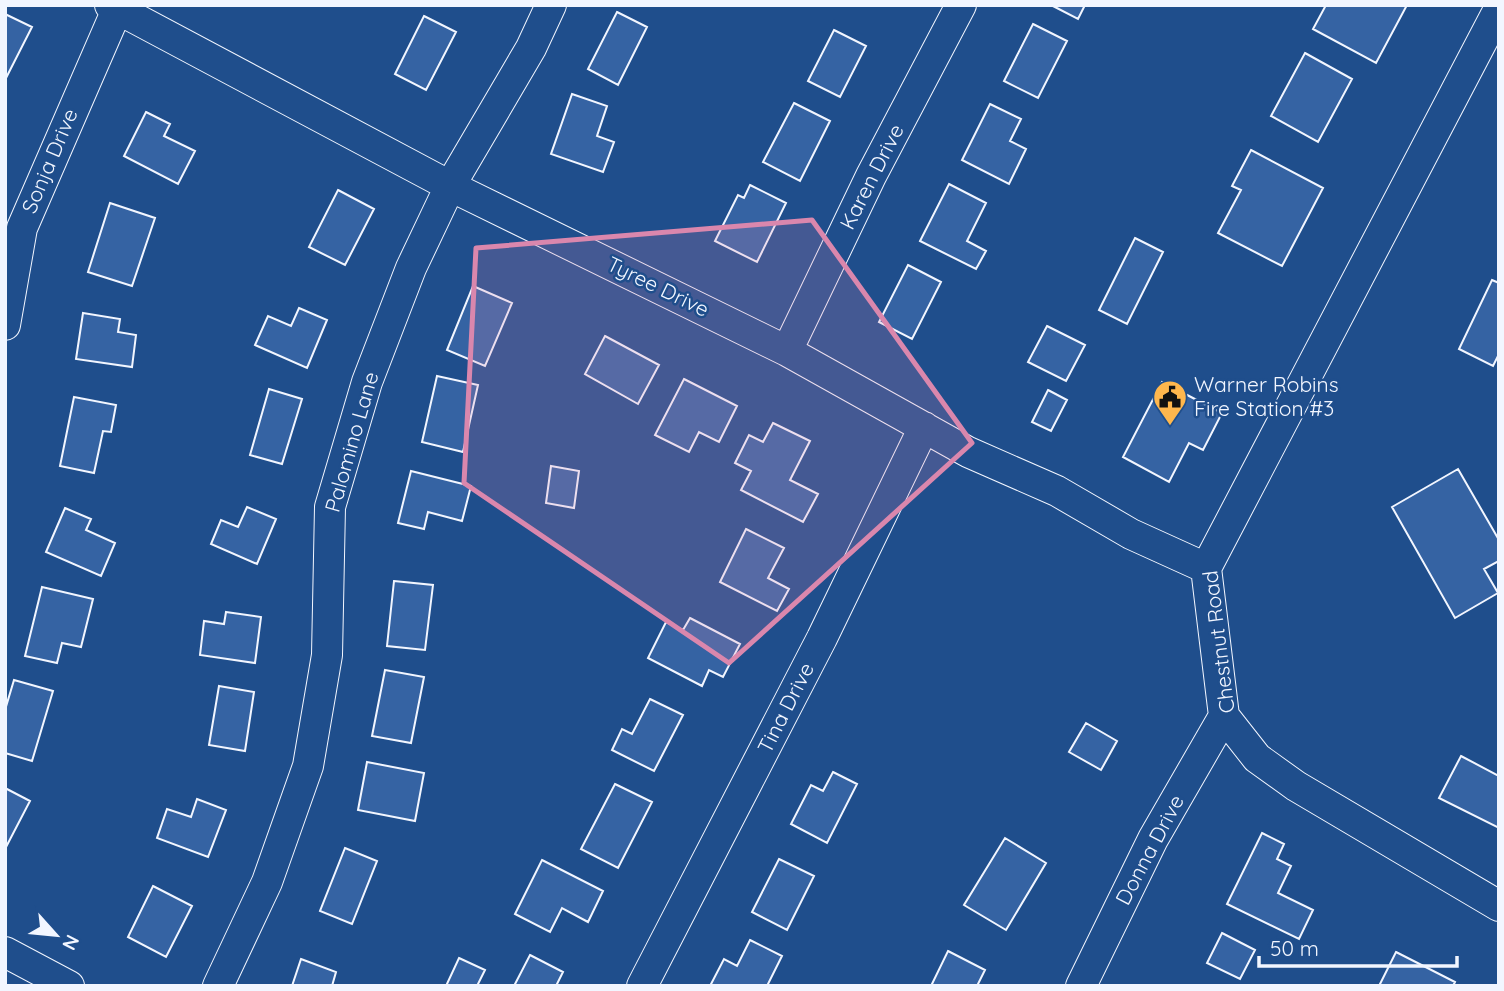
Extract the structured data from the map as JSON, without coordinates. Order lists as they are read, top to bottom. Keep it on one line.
{"streets":{"street":["Sonja Drive","Karen Drive","Tyree Drive","Palomino Lane","Chestnut Road","Tina Drive","Donna Drive"]},"crossings":[["Sonja Drive","Tyree Drive"],["Karen Drive","Tyree Drive"],["Tyree Drive","Palomino Lane"],["Tyree Drive","Chestnut Road"],["Tyree Drive","Tina Drive"],["Chestnut Road","Donna Drive"]],"places":{"public building":["Warner Robins Fire Station #3"]},"scale_bar":"50 m","north":"bottom right"}
